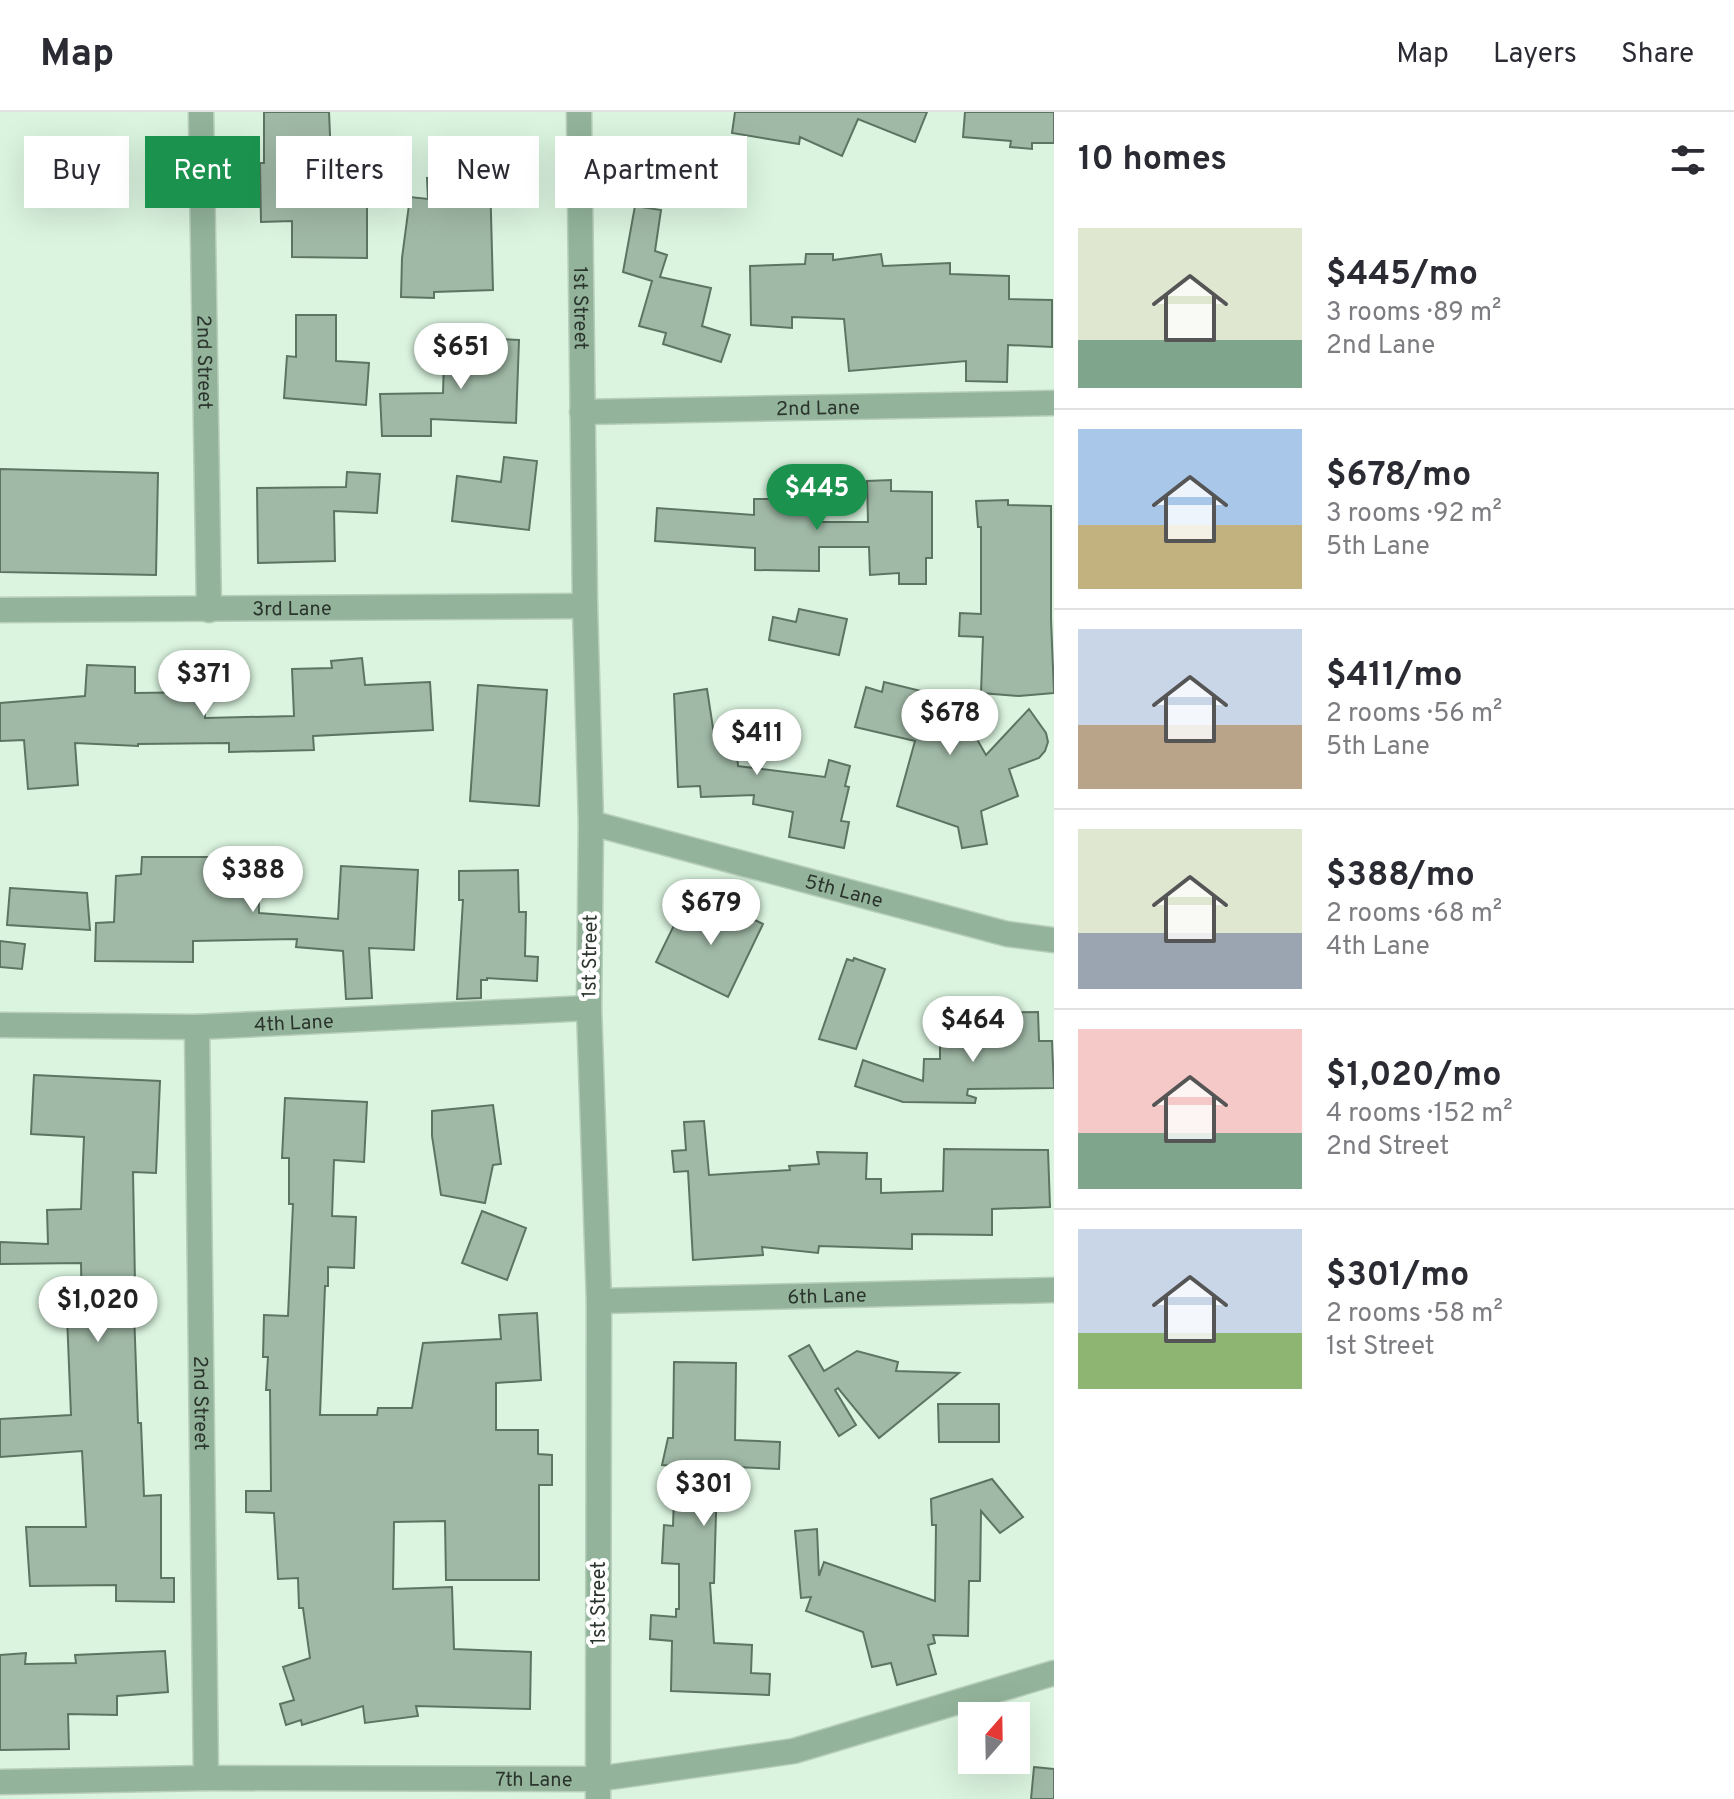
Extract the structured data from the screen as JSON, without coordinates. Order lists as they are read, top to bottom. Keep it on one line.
{"streets":{"street":["1st Street","2nd Street","2nd Lane","3rd Lane","5th Lane","4th Lane","6th Lane","7th Lane"]},"crossings":[["1st Street","2nd Lane"],["1st Street","3rd Lane"],["1st Street","5th Lane"],["1st Street","4th Lane"],["1st Street","6th Lane"],["1st Street","7th Lane"],["2nd Street","3rd Lane"],["2nd Street","4th Lane"],["2nd Street","7th Lane"]],"north":"top","page":{"header":"Map","nav":["Map","Layers","Share"],"heading":"10 homes","chip":["Buy","Rent","Filters","New","Apartment"],"list":[{"name":"$445/mo","note":"3 rooms · 89 m² · 2nd Lane"},{"name":"$678/mo","note":"3 rooms · 92 m² · 5th Lane"},{"name":"$411/mo","note":"2 rooms · 56 m² · 5th Lane"},{"name":"$388/mo","note":"2 rooms · 68 m² · 4th Lane"},{"name":"$1,020/mo","note":"4 rooms · 152 m² · 2nd Street"},{"name":"$301/mo","note":"2 rooms · 58 m² · 1st Street"}],"price":["$651","$445","$371","$678","$411","$388","$679","$464","$1,020","$301"]}}
